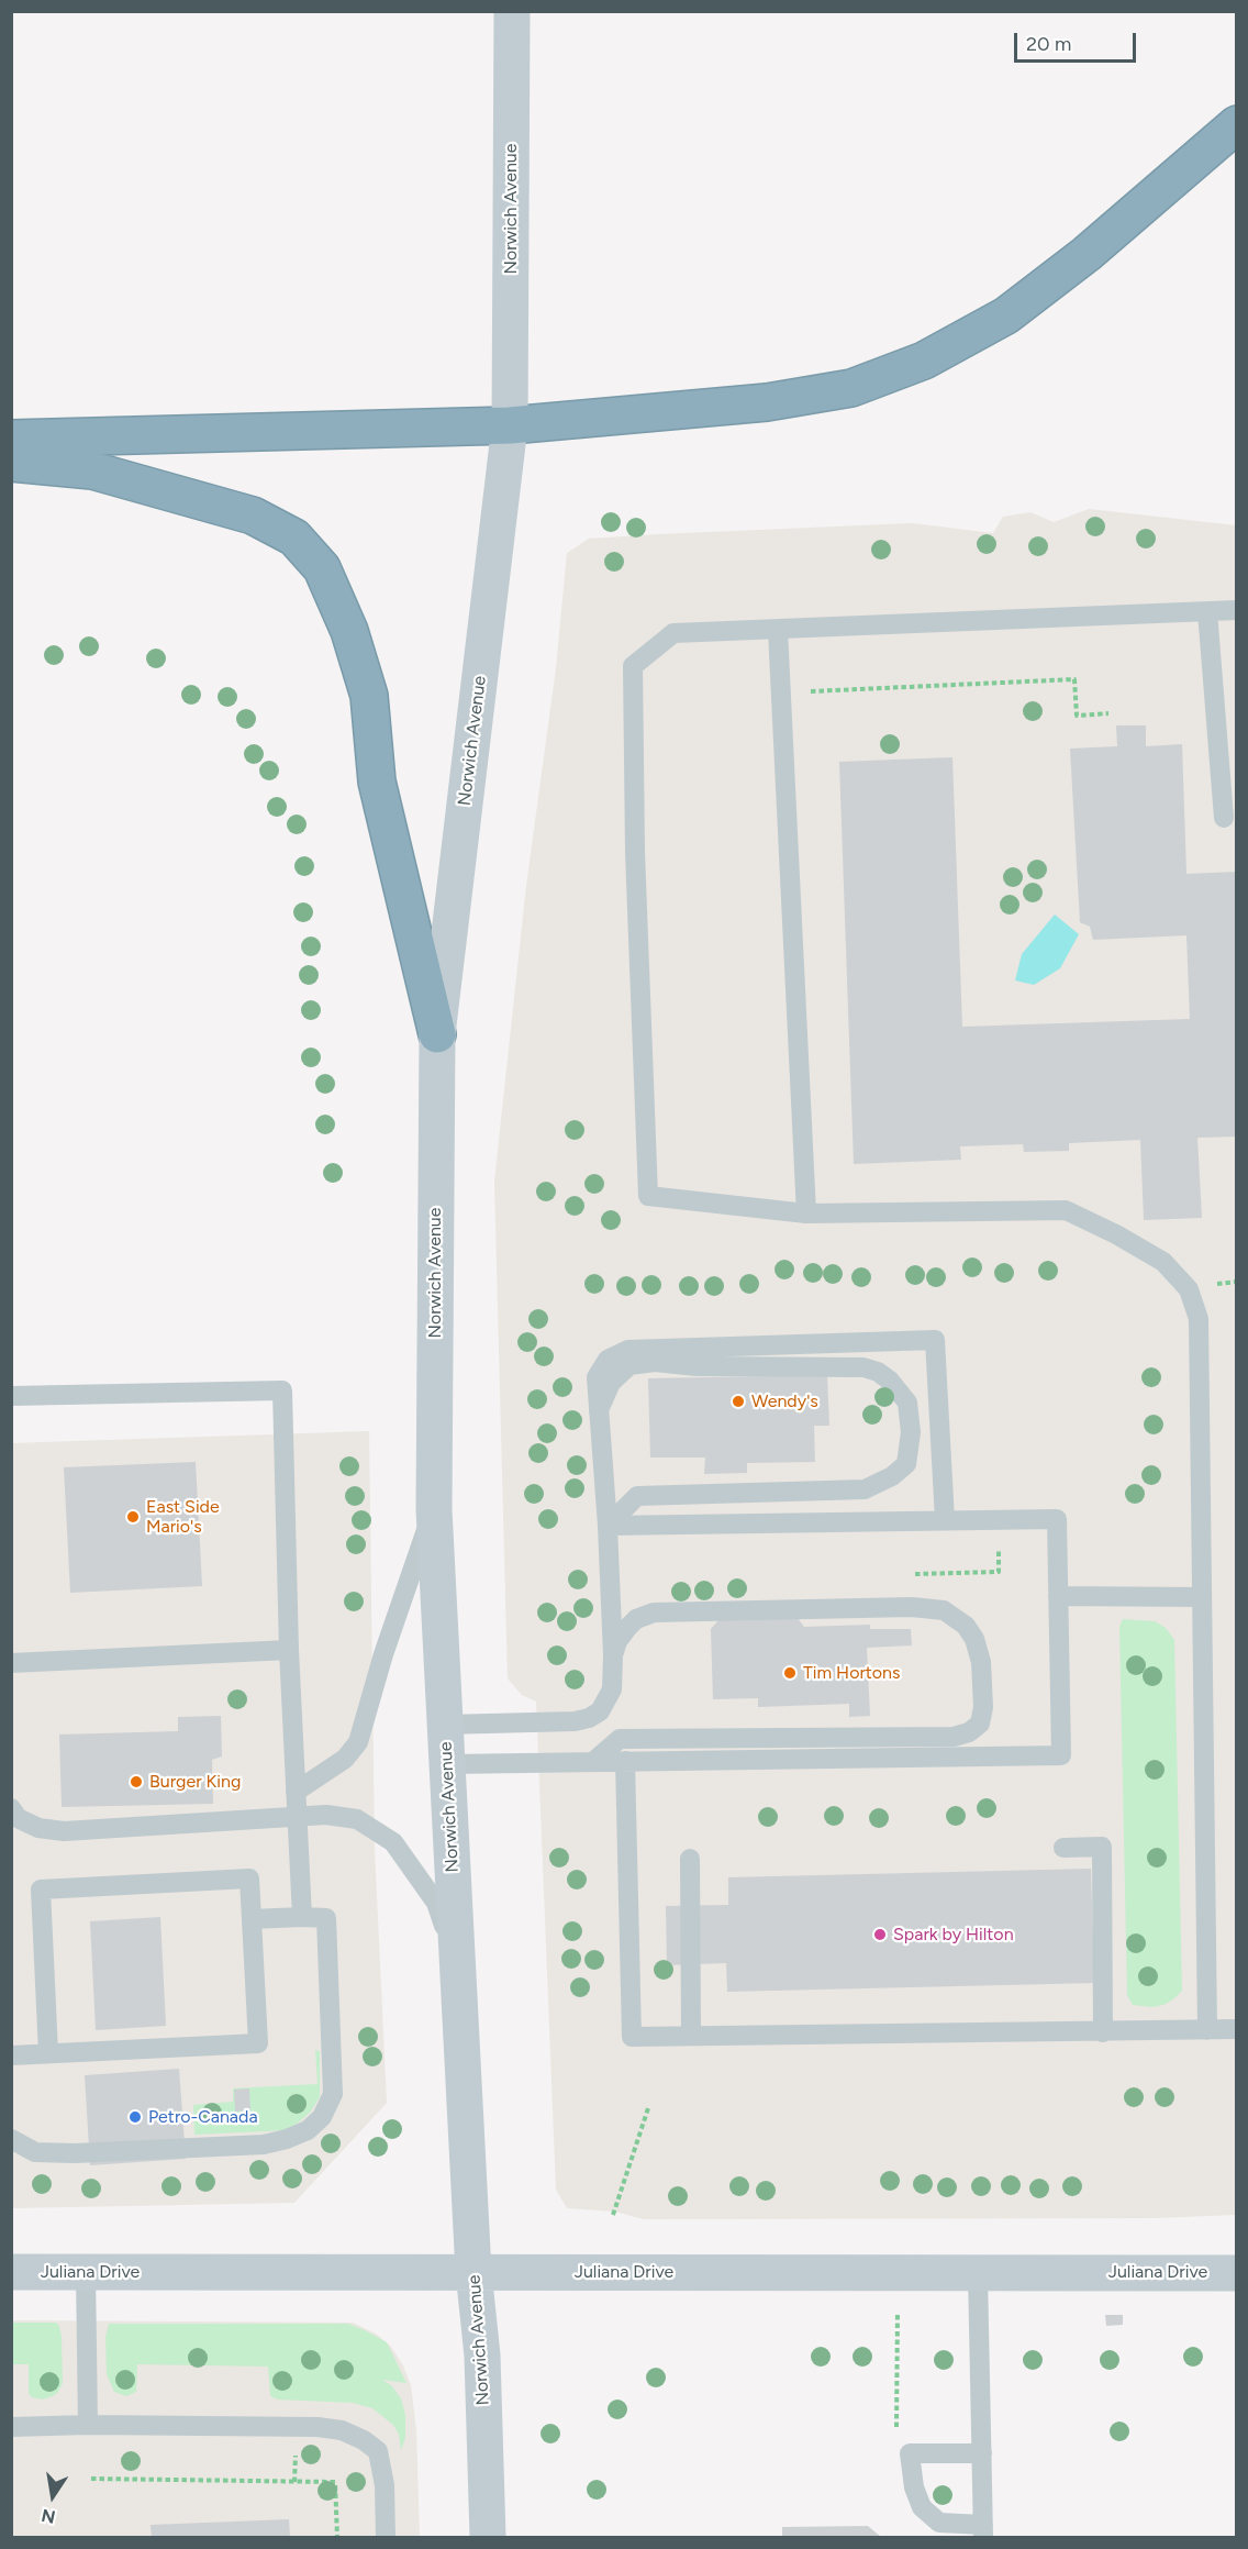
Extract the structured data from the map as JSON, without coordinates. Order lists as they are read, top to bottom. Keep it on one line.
{"streets":{"main road":["Norwich Avenue","Juliana Drive"]},"crossings":[["Norwich Avenue","Juliana Drive"]],"places":["Wendy's","East Side Mario's","Tim Hortons","Burger King","Spark by Hilton","Petro-Canada"],"scale_bar":"20 m","north":"bottom"}
